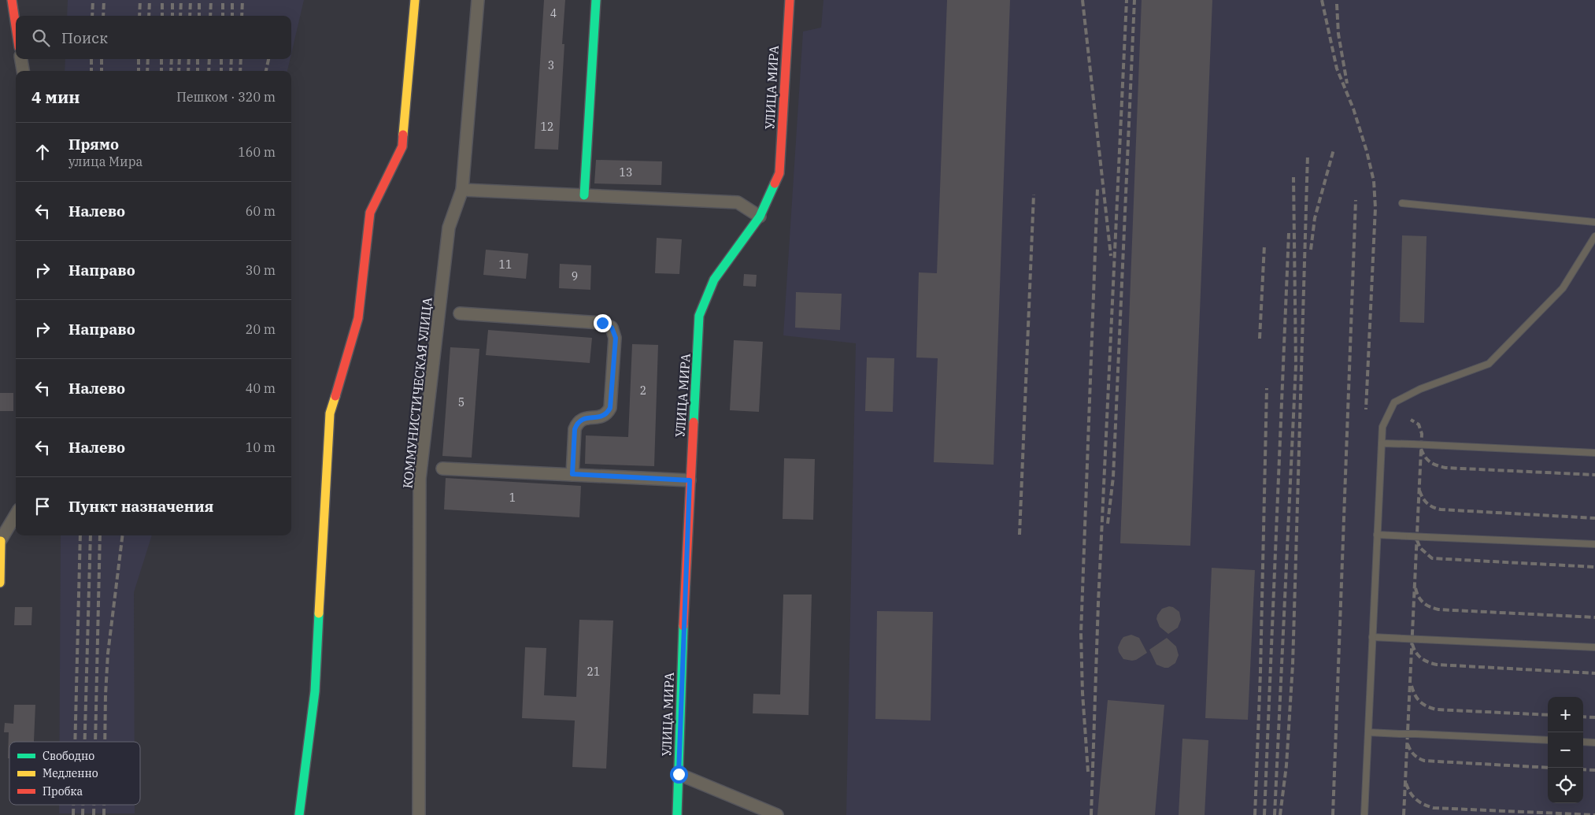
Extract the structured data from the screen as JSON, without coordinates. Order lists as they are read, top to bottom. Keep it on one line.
{"streets":{"street":["УЛИЦА МИРА","КОММУНИСТИЧЕСКАЯ УЛИЦА"]},"house_numbers":["4","3","12","13","11","9","2","5","1","21"],"legend":["Свободно","Медленно","Пробка"],"page":{"search":"Поиск","heading":["4 мин","Пешком · 320 m"],"list":[["Прямо","улица Мира","160 m"],["Налево","60 m"],["Направо","30 m"],["Направо","20 m"],["Налево","40 m"],["Налево","10 m"],"Пункт назначения"],"map_buttons":["+","−"]}}
